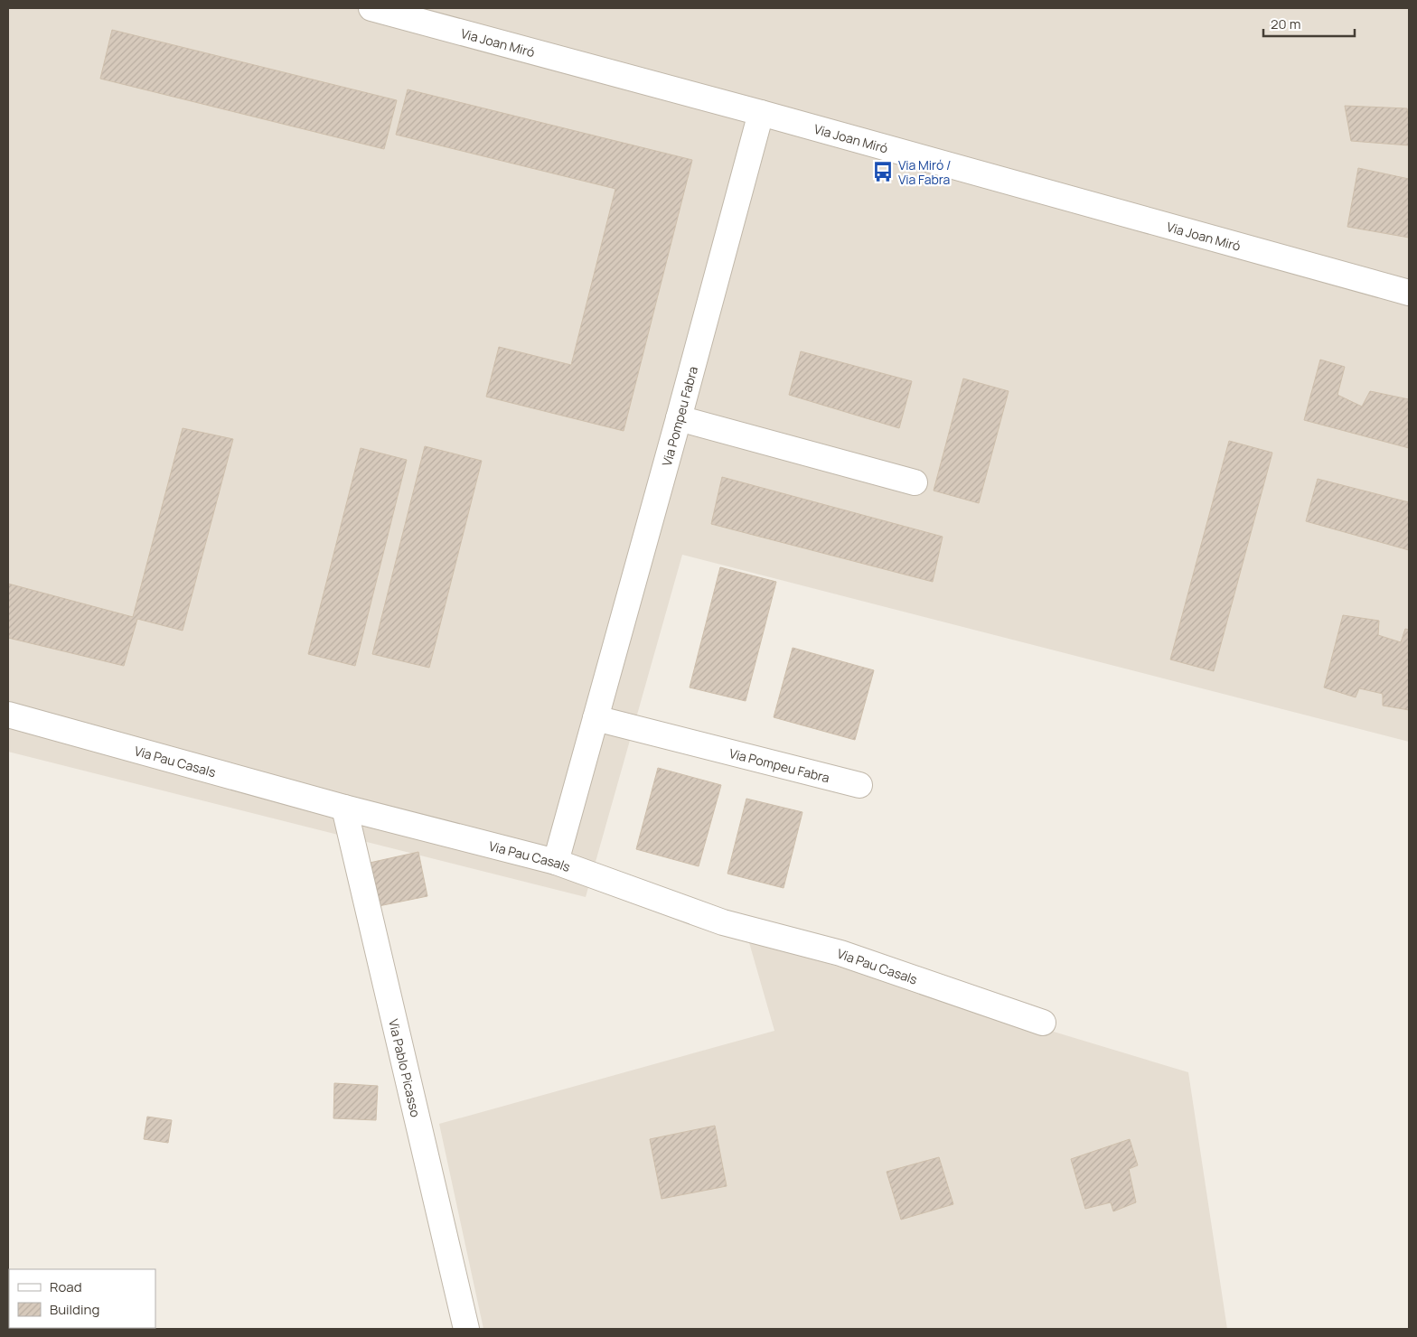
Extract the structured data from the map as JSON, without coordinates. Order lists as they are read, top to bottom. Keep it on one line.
{"streets":{"street":["Via Joan Miró","Via Pompeu Fabra","Via Pau Casals","Via Pablo Picasso"]},"crossings":[["Via Joan Miró","Via Pompeu Fabra"],["Via Pompeu Fabra","Via Pau Casals"],["Via Pau Casals","Via Pablo Picasso"]],"places":{"bus stop":["Via Miró / Via Fabra"]},"legend":["Road","Building"],"scale_bar":"20 m"}
